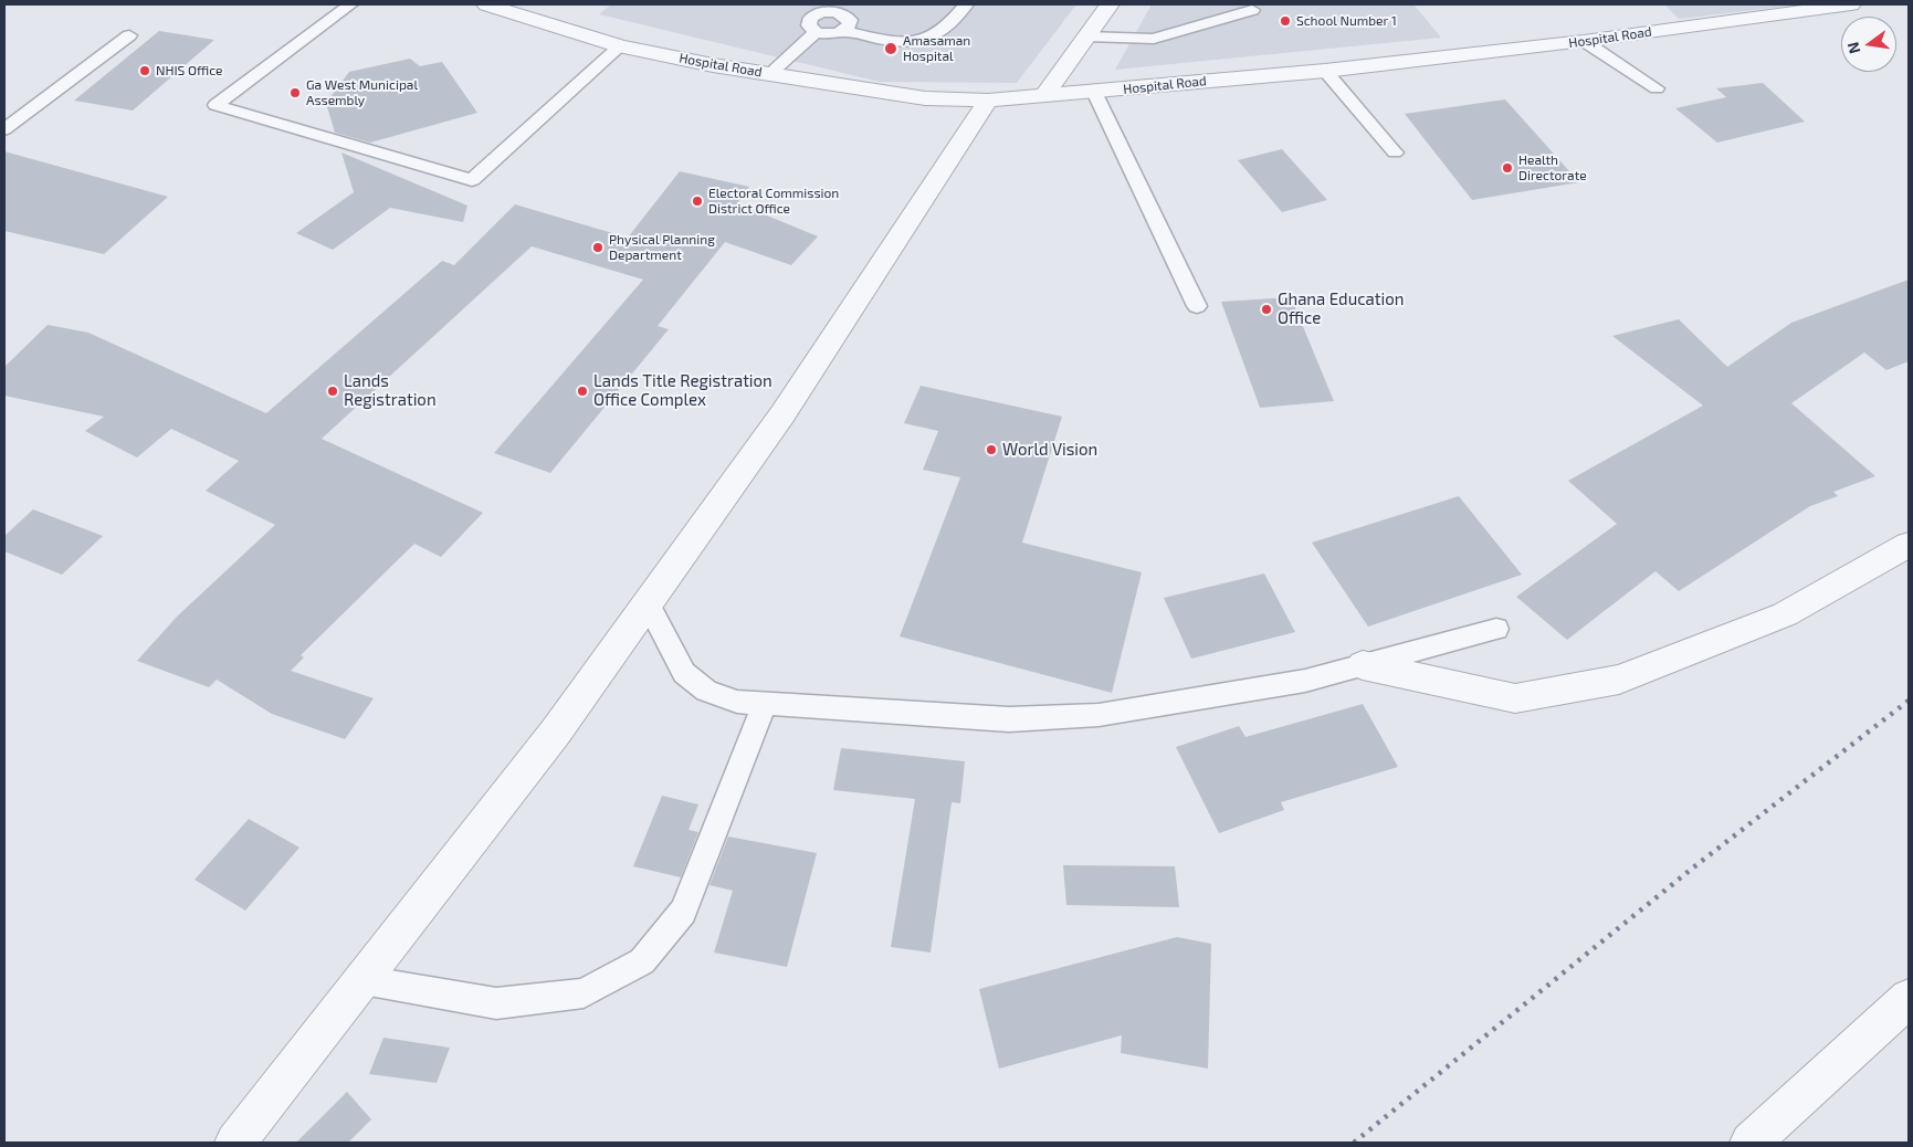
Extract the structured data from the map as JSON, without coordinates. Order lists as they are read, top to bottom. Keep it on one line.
{"streets":{"street":["Hospital Road"]},"places":["School Number 1","Amasaman Hospital","NHIS Office","Ga West Municipal Assembly","Health Directorate","Electoral Commission District Office","Physical Planning Department","Ghana Education Office","Lands Registration","Lands Title Registration Office Complex","World Vision"],"north":"left"}
